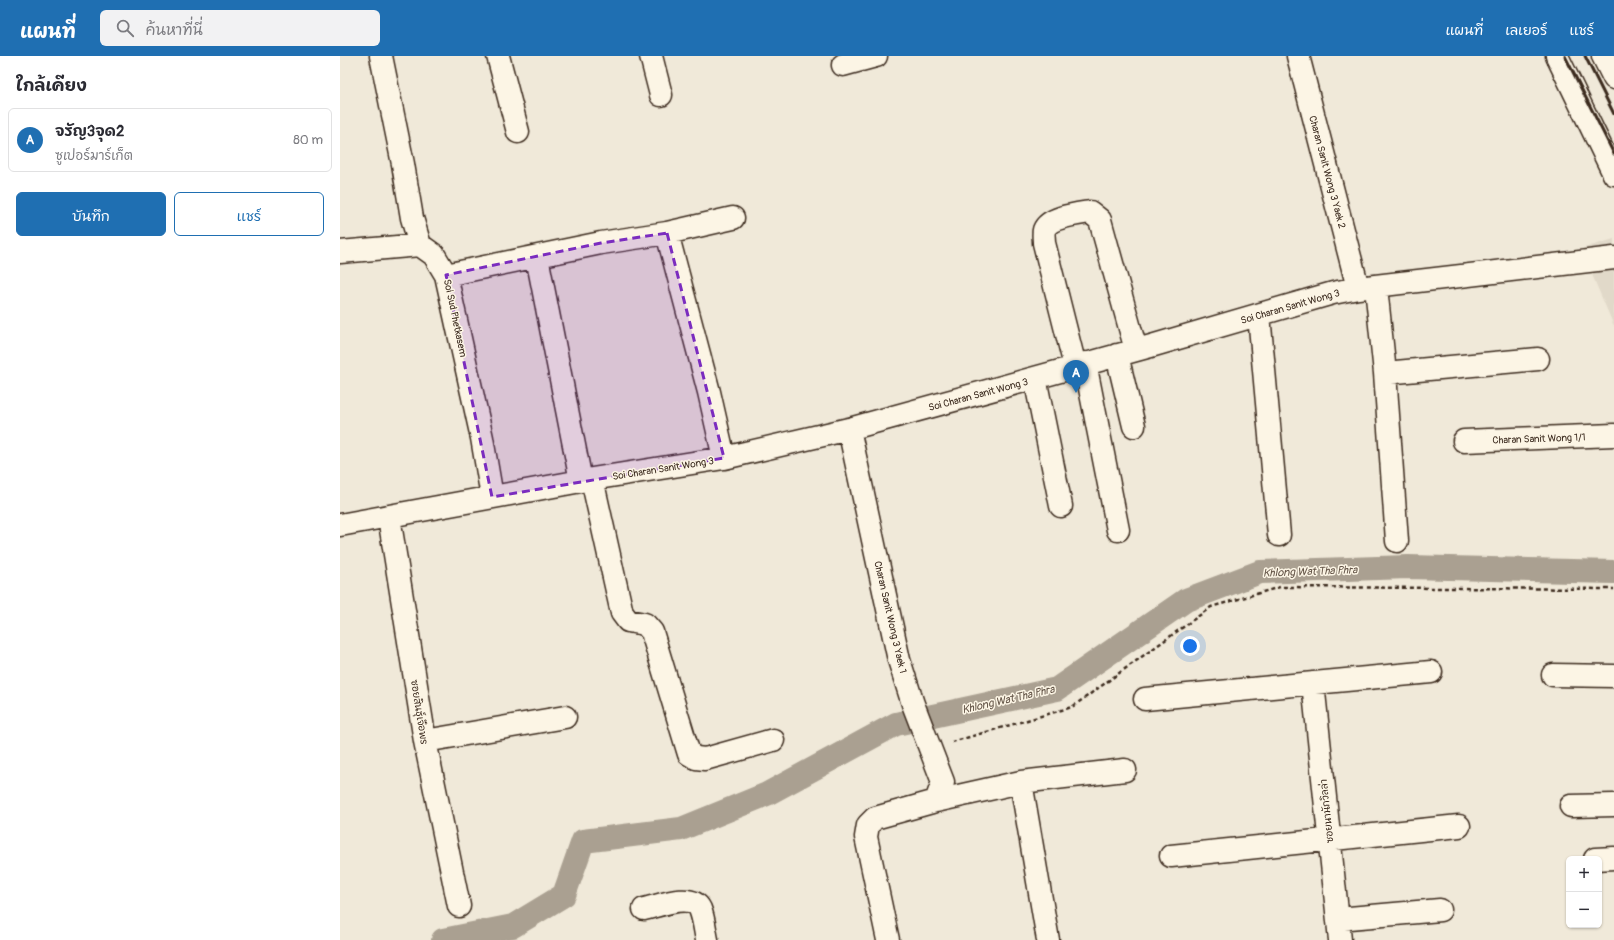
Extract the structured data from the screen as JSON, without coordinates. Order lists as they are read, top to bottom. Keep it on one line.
{"streets":{"street":["Charan Sanit Wong 3 Yaek 2","Soi Charan Sanit Wong 3","Soi Sud Phetkasem","Charan Sanit Wong 1/1","Charan Sanit Wong 3 Yaek 1","ซอยสินธุ์เจือพร","ซอยนานักวิลล่า"]},"crossings":[["Charan Sanit Wong 3 Yaek 2","Soi Charan Sanit Wong 3"],["Soi Charan Sanit Wong 3","Soi Sud Phetkasem"],["Soi Charan Sanit Wong 3","Charan Sanit Wong 3 Yaek 1"],["Soi Charan Sanit Wong 3","ซอยสินธุ์เจือพร"]],"water":["Khlong Wat Tha Phra"],"page":{"header":"แผนที่","search":"ค้นหาที่นี่","nav":["แผนที่","เลเยอร์","แชร์"],"heading":"ใกล้เคียง","list":[{"mark":"A","name":"จรัญ3จุด2","note":"ซูเปอร์มาร์เก็ต","value":"80 m"}],"buttons":["บันทึก","แชร์"],"pins":"A","map_buttons":["+","−"]}}
